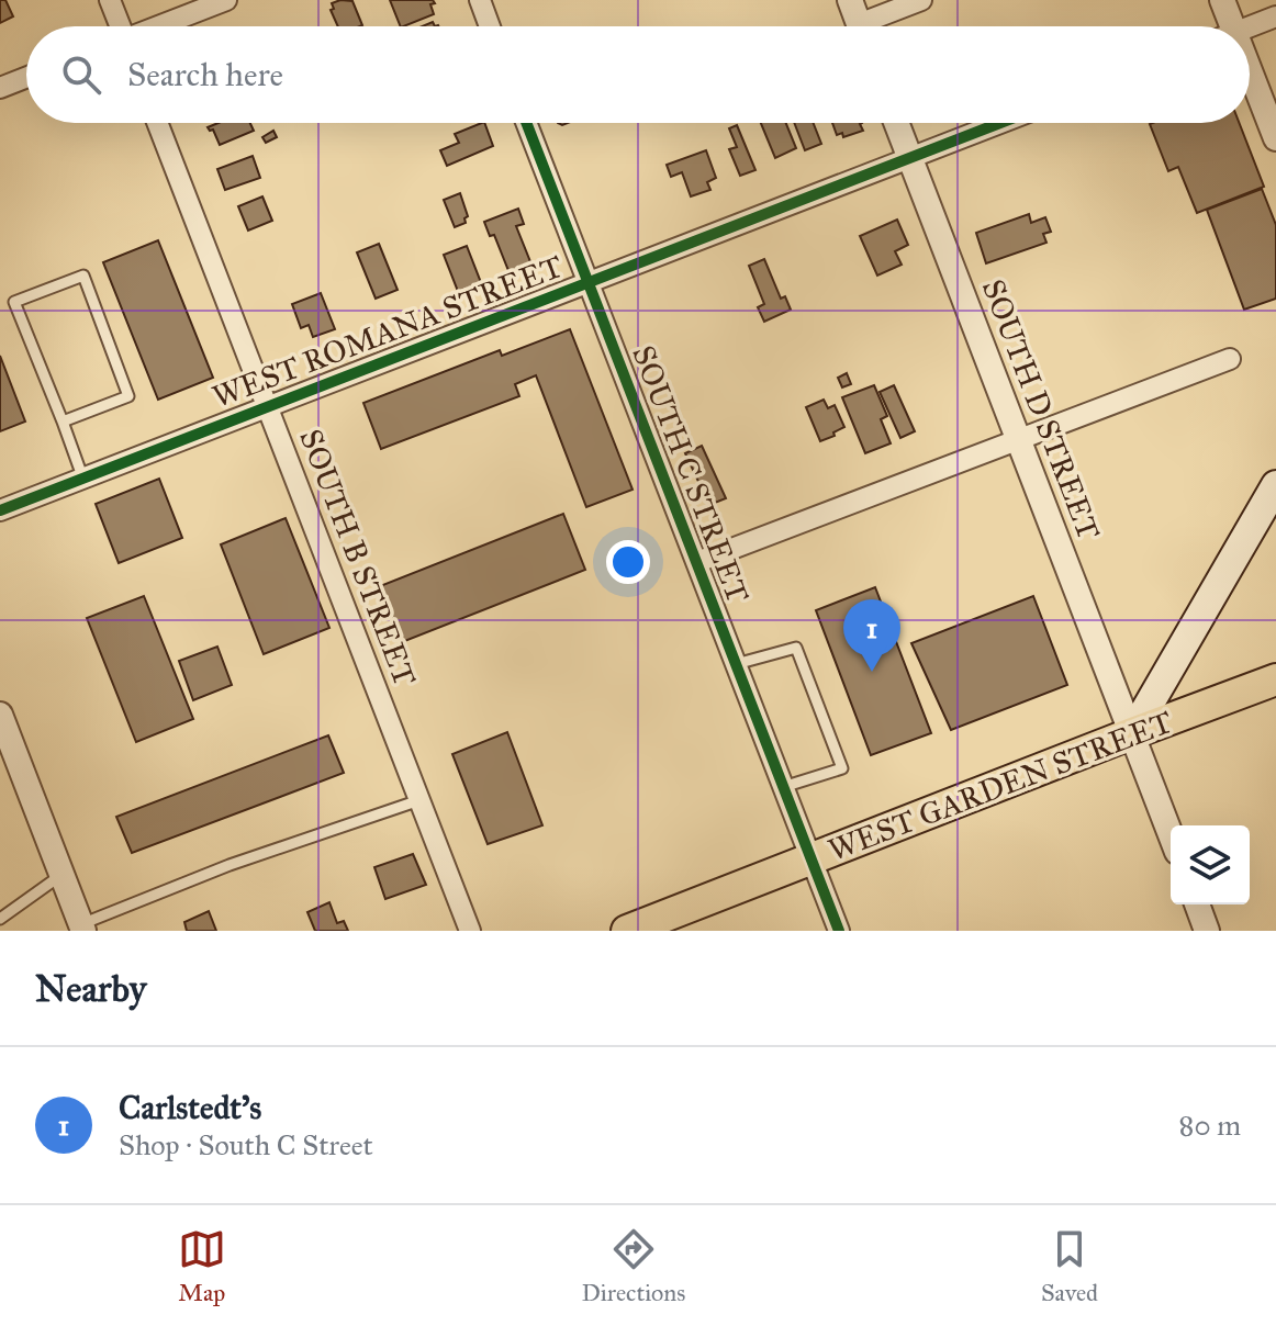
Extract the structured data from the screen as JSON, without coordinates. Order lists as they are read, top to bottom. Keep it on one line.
{"streets":{"main road":["WEST GARDEN STREET"],"street":["WEST ROMANA STREET","SOUTH D STREET","SOUTH C STREET","SOUTH B STREET"]},"crossings":[["WEST ROMANA STREET","SOUTH D STREET"],["WEST ROMANA STREET","SOUTH C STREET"],["WEST ROMANA STREET","SOUTH B STREET"],["SOUTH D STREET","WEST GARDEN STREET"],["SOUTH C STREET","WEST GARDEN STREET"]],"page":{"search":"Search here","pins":"1","heading":"Nearby","list":[{"mark":"1","name":"Carlstedt's","note":"Shop · South C Street","value":"80 m"}],"nav":["Map","Directions","Saved"]}}
